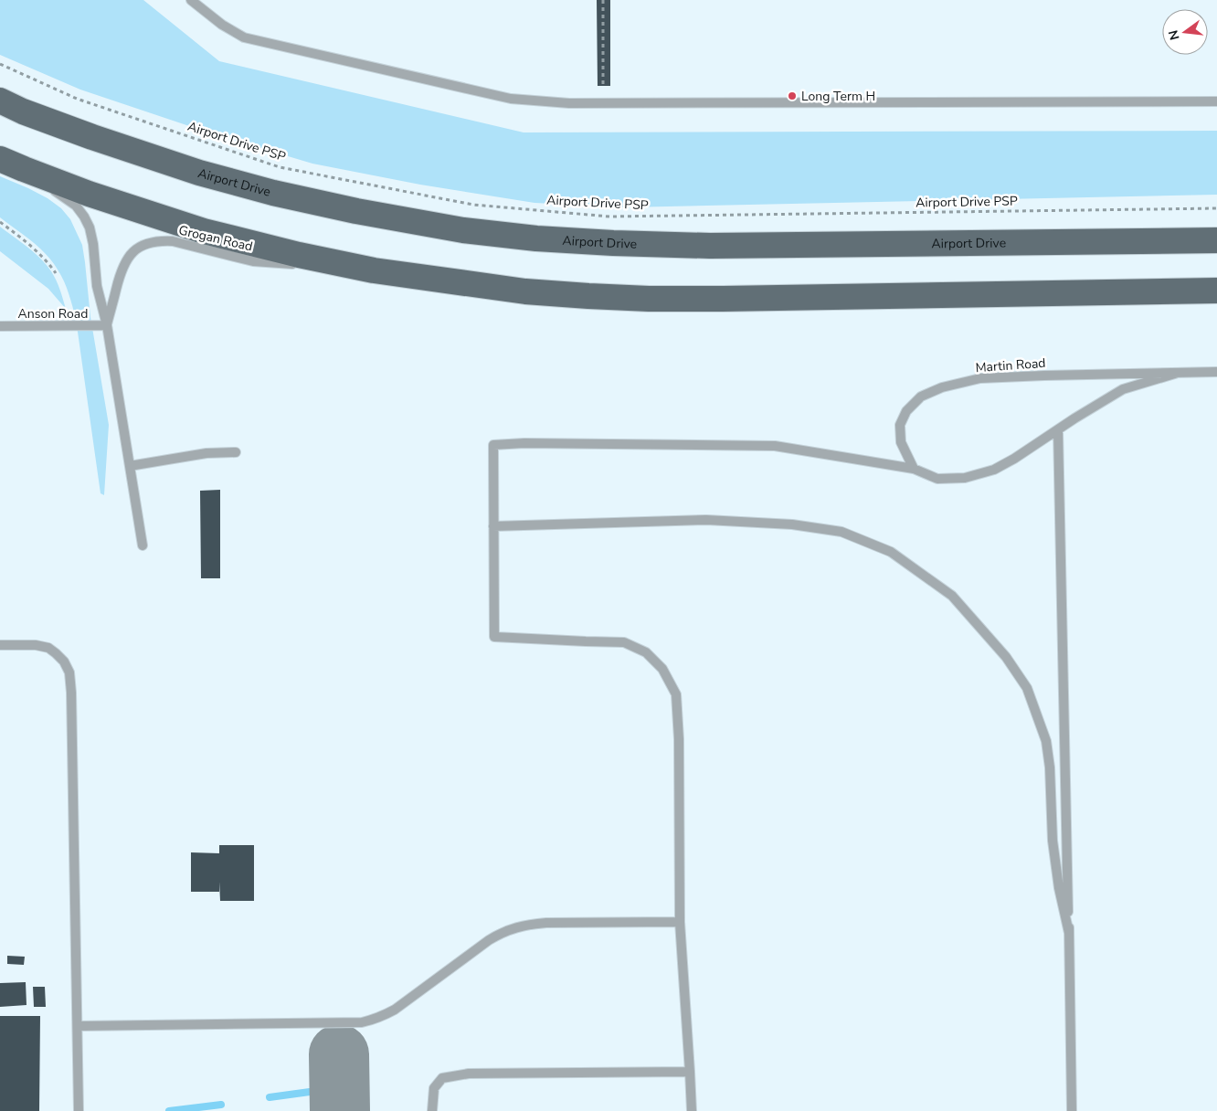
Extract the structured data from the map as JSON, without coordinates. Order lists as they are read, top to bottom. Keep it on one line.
{"streets":{"main road":["Airport Drive"],"lane":["Grogan Road","Anson Road","Martin Road"],"path":["Airport Drive PSP"]},"crossings":[["Grogan Road","Anson Road"]],"places":["Long Term H"],"north":"left"}
